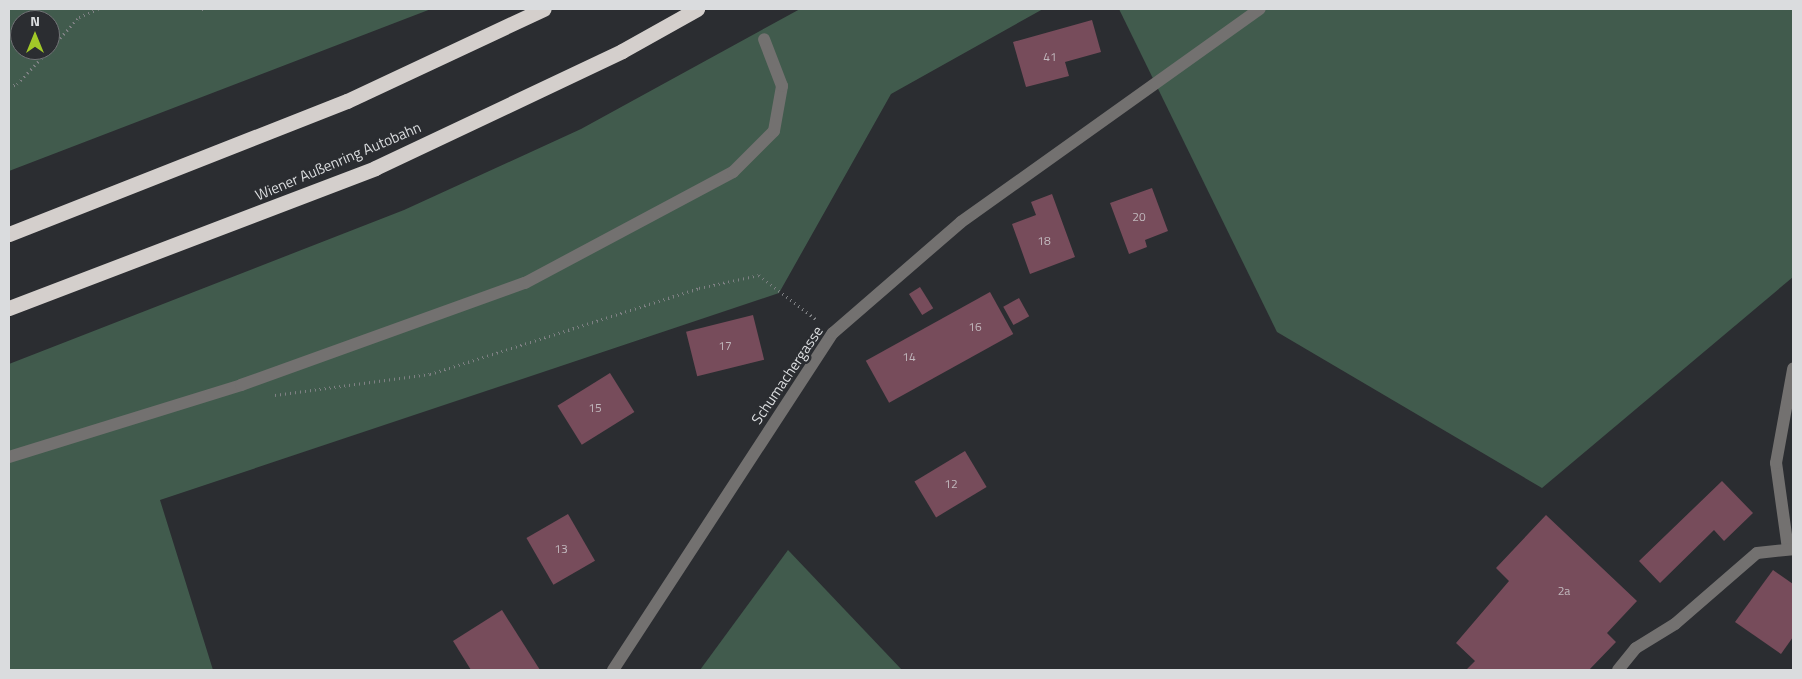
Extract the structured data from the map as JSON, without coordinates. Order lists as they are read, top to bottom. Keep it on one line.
{"streets":{"highway":["Wiener Außenring Autobahn"],"street":["Schumachergasse"]},"house_numbers":["41","20","18","16","17","14","15","12","13","2a"],"north":"top"}
